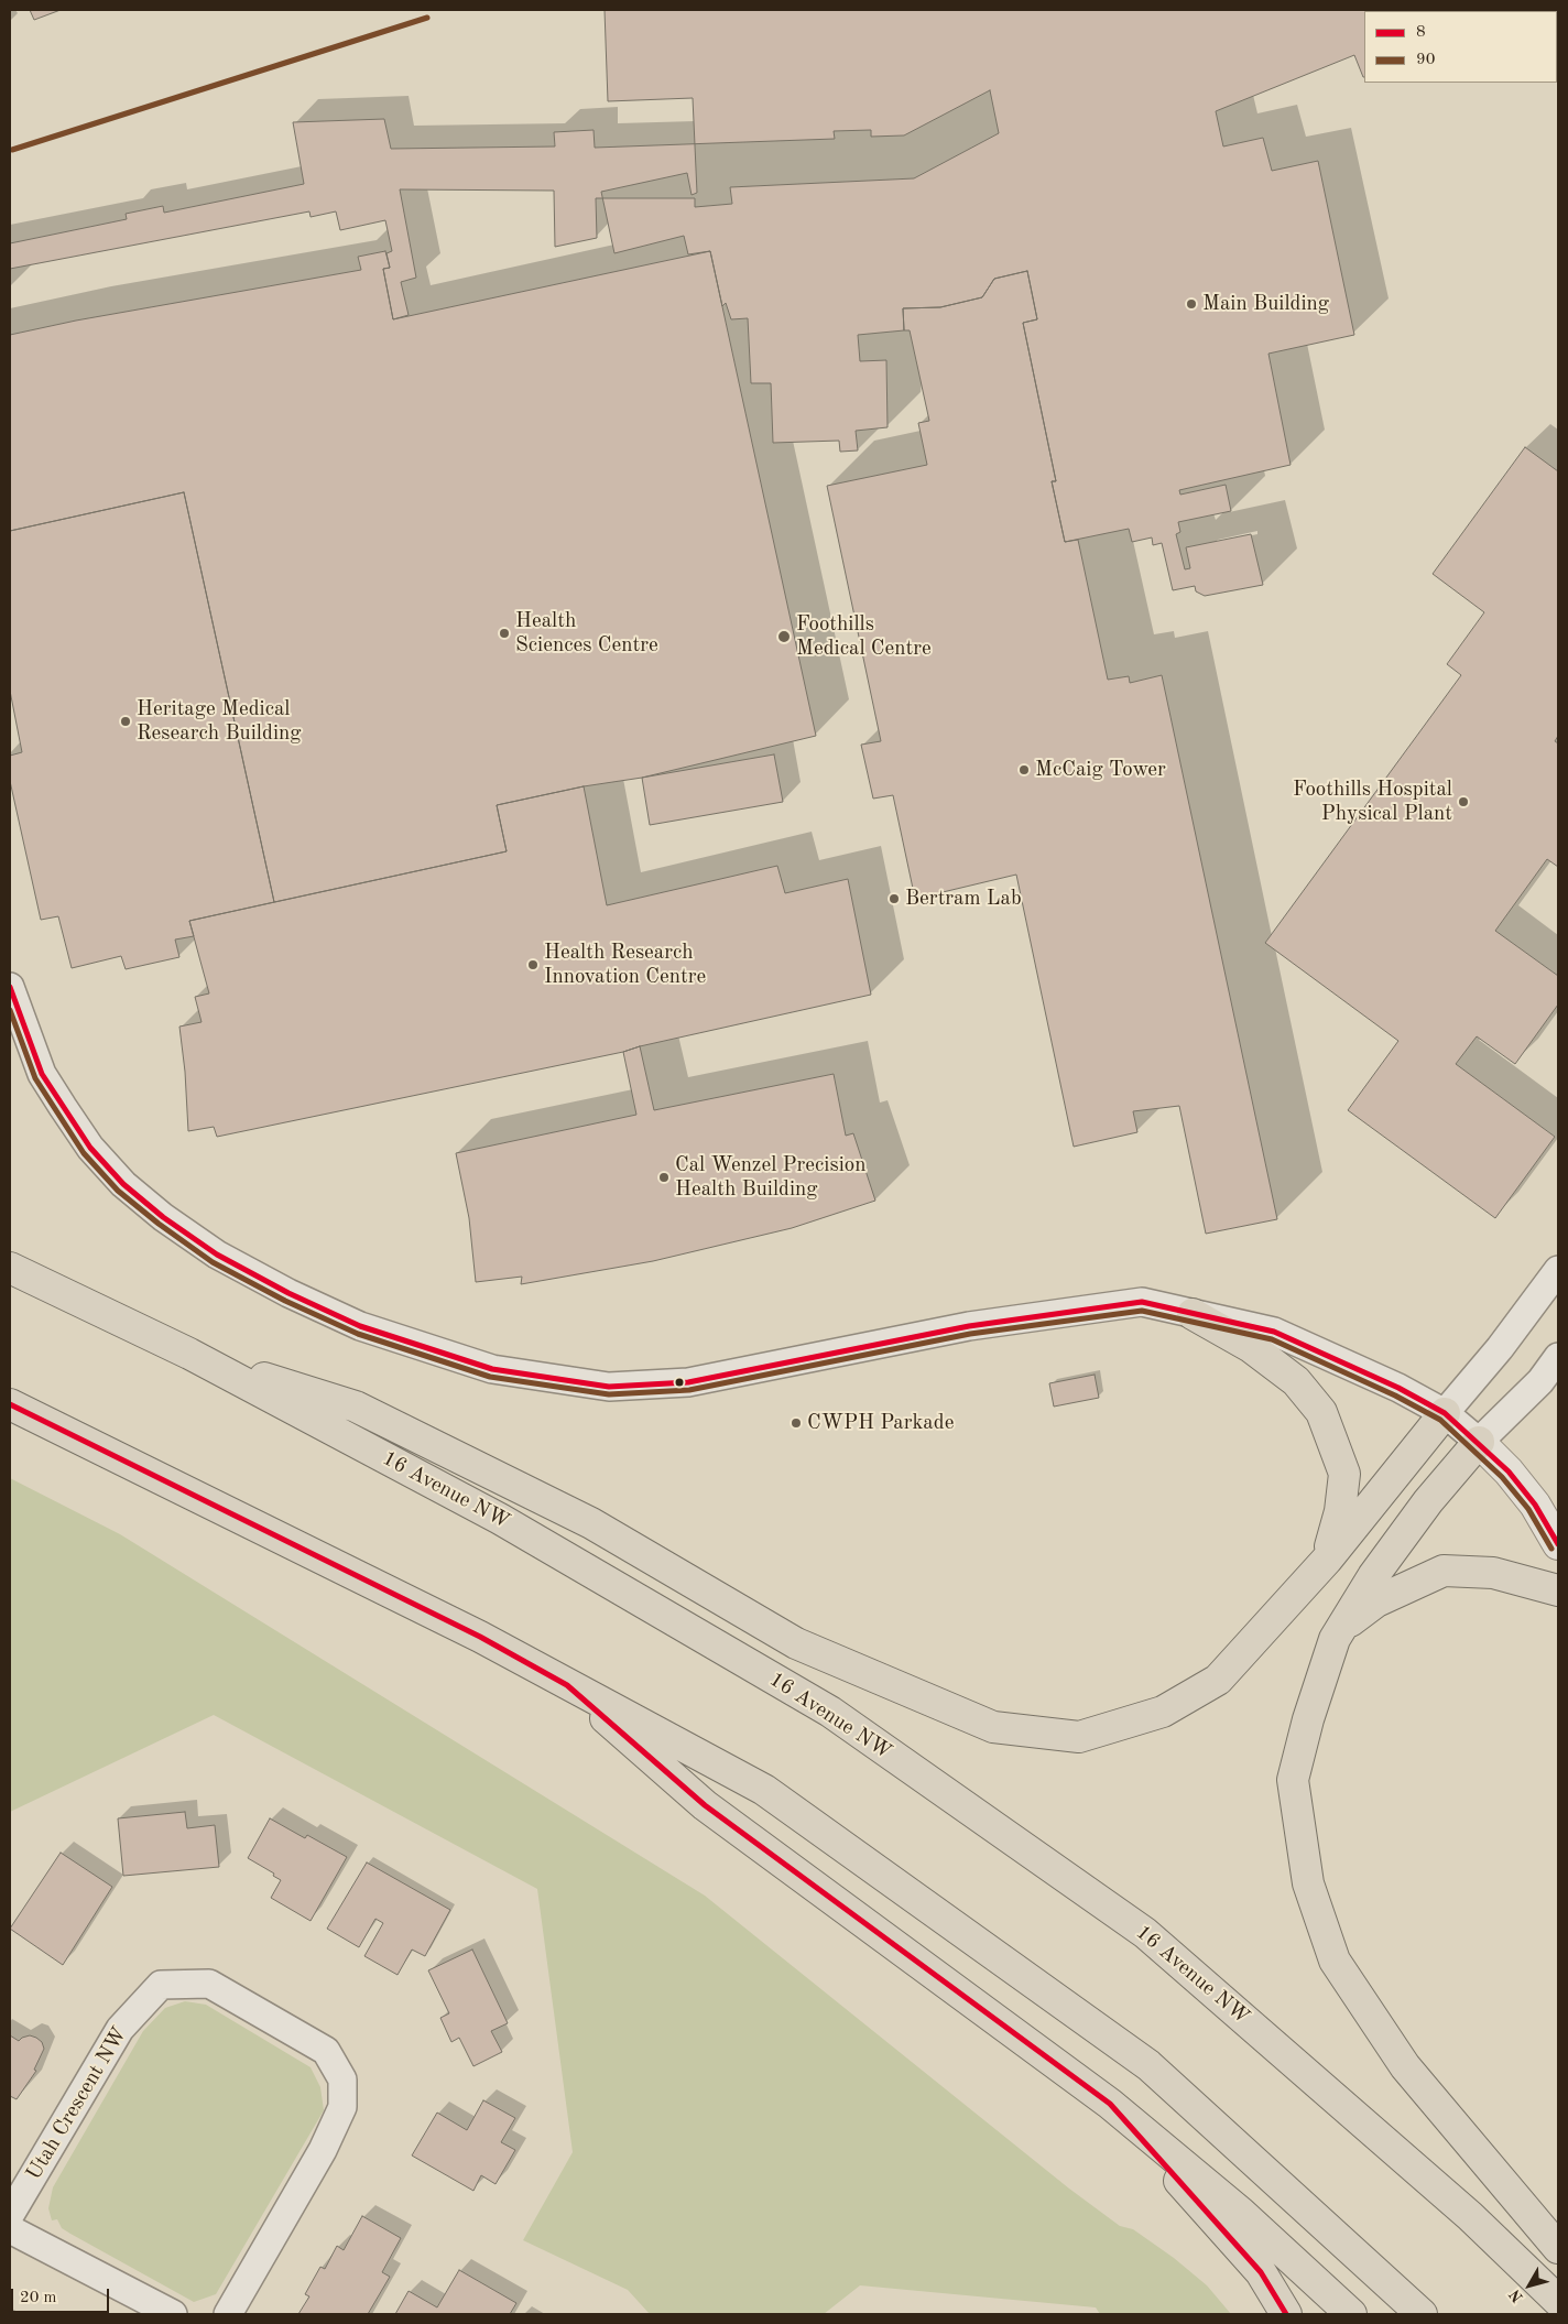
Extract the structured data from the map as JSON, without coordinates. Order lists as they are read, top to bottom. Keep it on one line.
{"streets":{"highway":["16 Avenue NW"],"street":["Utah Crescent NW"]},"places":["Main Building","Health Sciences Centre","Foothills Medical Centre","Heritage Medical Research Building","McCaig Tower","Foothills Hospital Physical Plant","Bertram Lab","Health Research Innovation Centre","Cal Wenzel Precision Health Building","CWPH Parkade"],"lines":["transit line 90","transit line 8"],"legend":["8","90"],"scale_bar":"20 m","north":"bottom left"}
